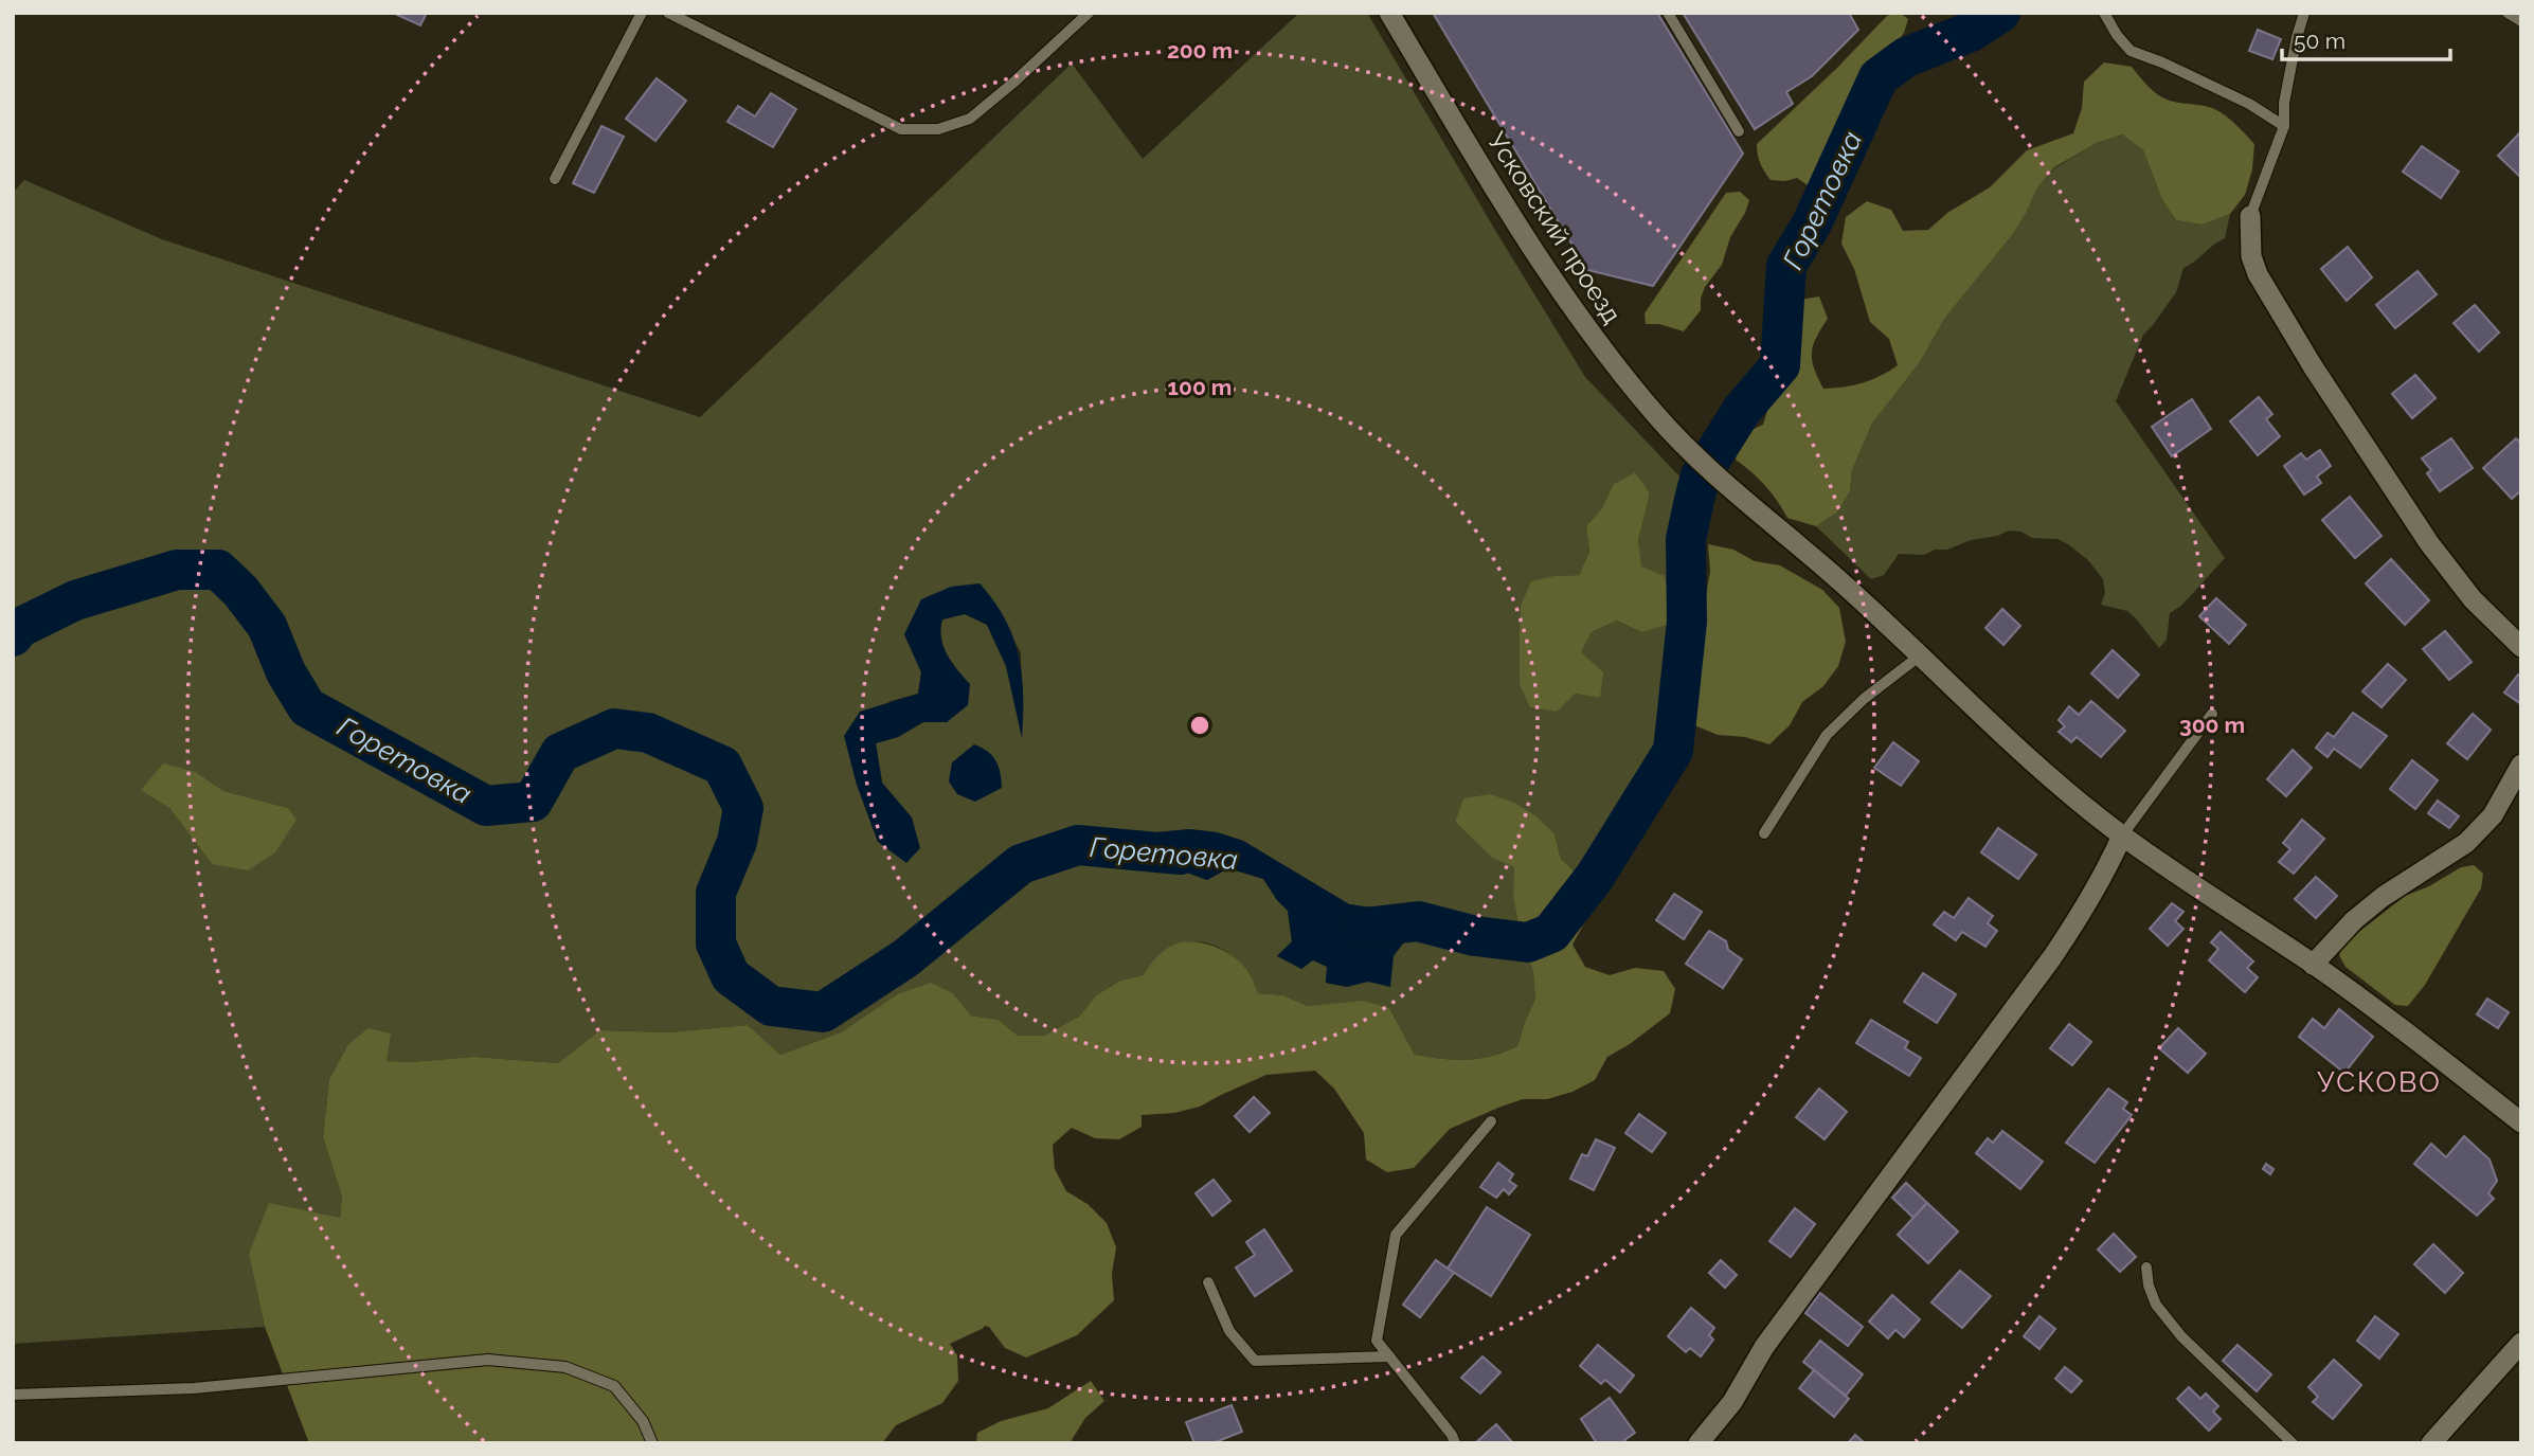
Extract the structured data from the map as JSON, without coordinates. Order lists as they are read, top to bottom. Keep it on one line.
{"streets":{"street":["Усковский проезд"]},"districts":["УСКОВО"],"water":["Горетовка"],"scale_bar":"50 m","rings":["200 m","100 m","300 m"]}
